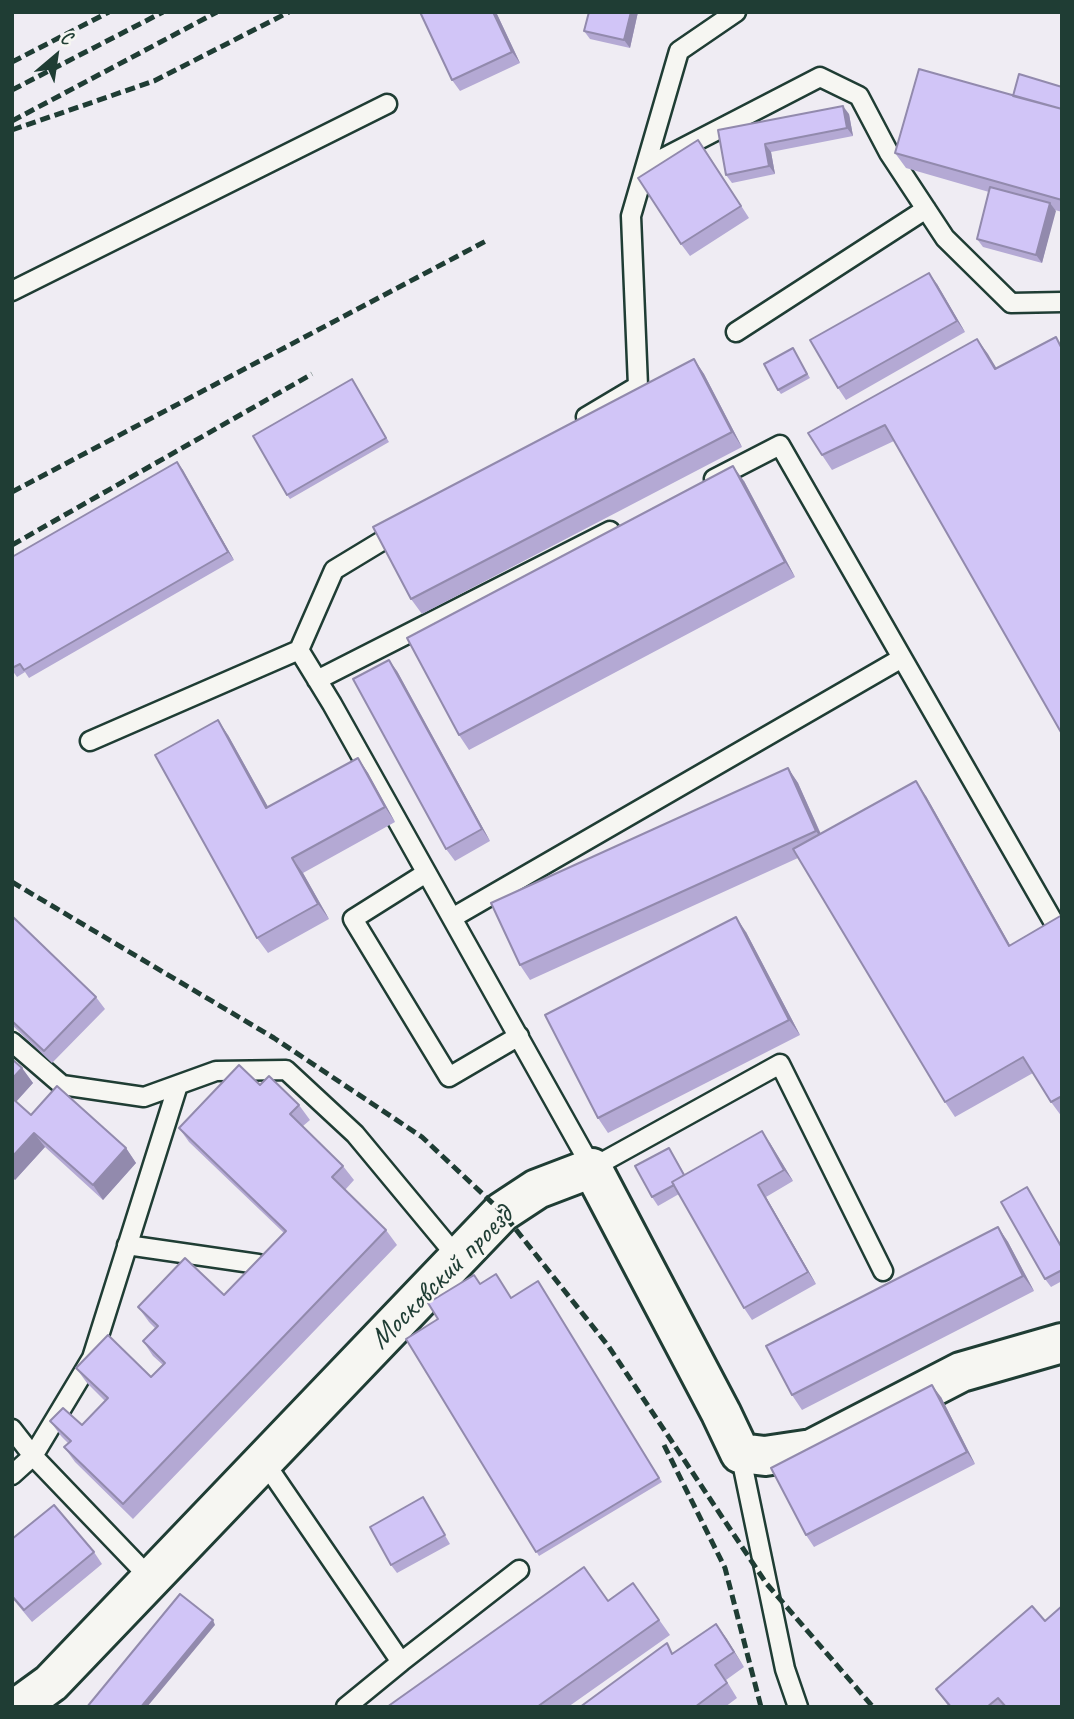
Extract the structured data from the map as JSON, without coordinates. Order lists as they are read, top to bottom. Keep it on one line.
{"streets":{"street":["Московский проезд"]},"north":"top right"}
